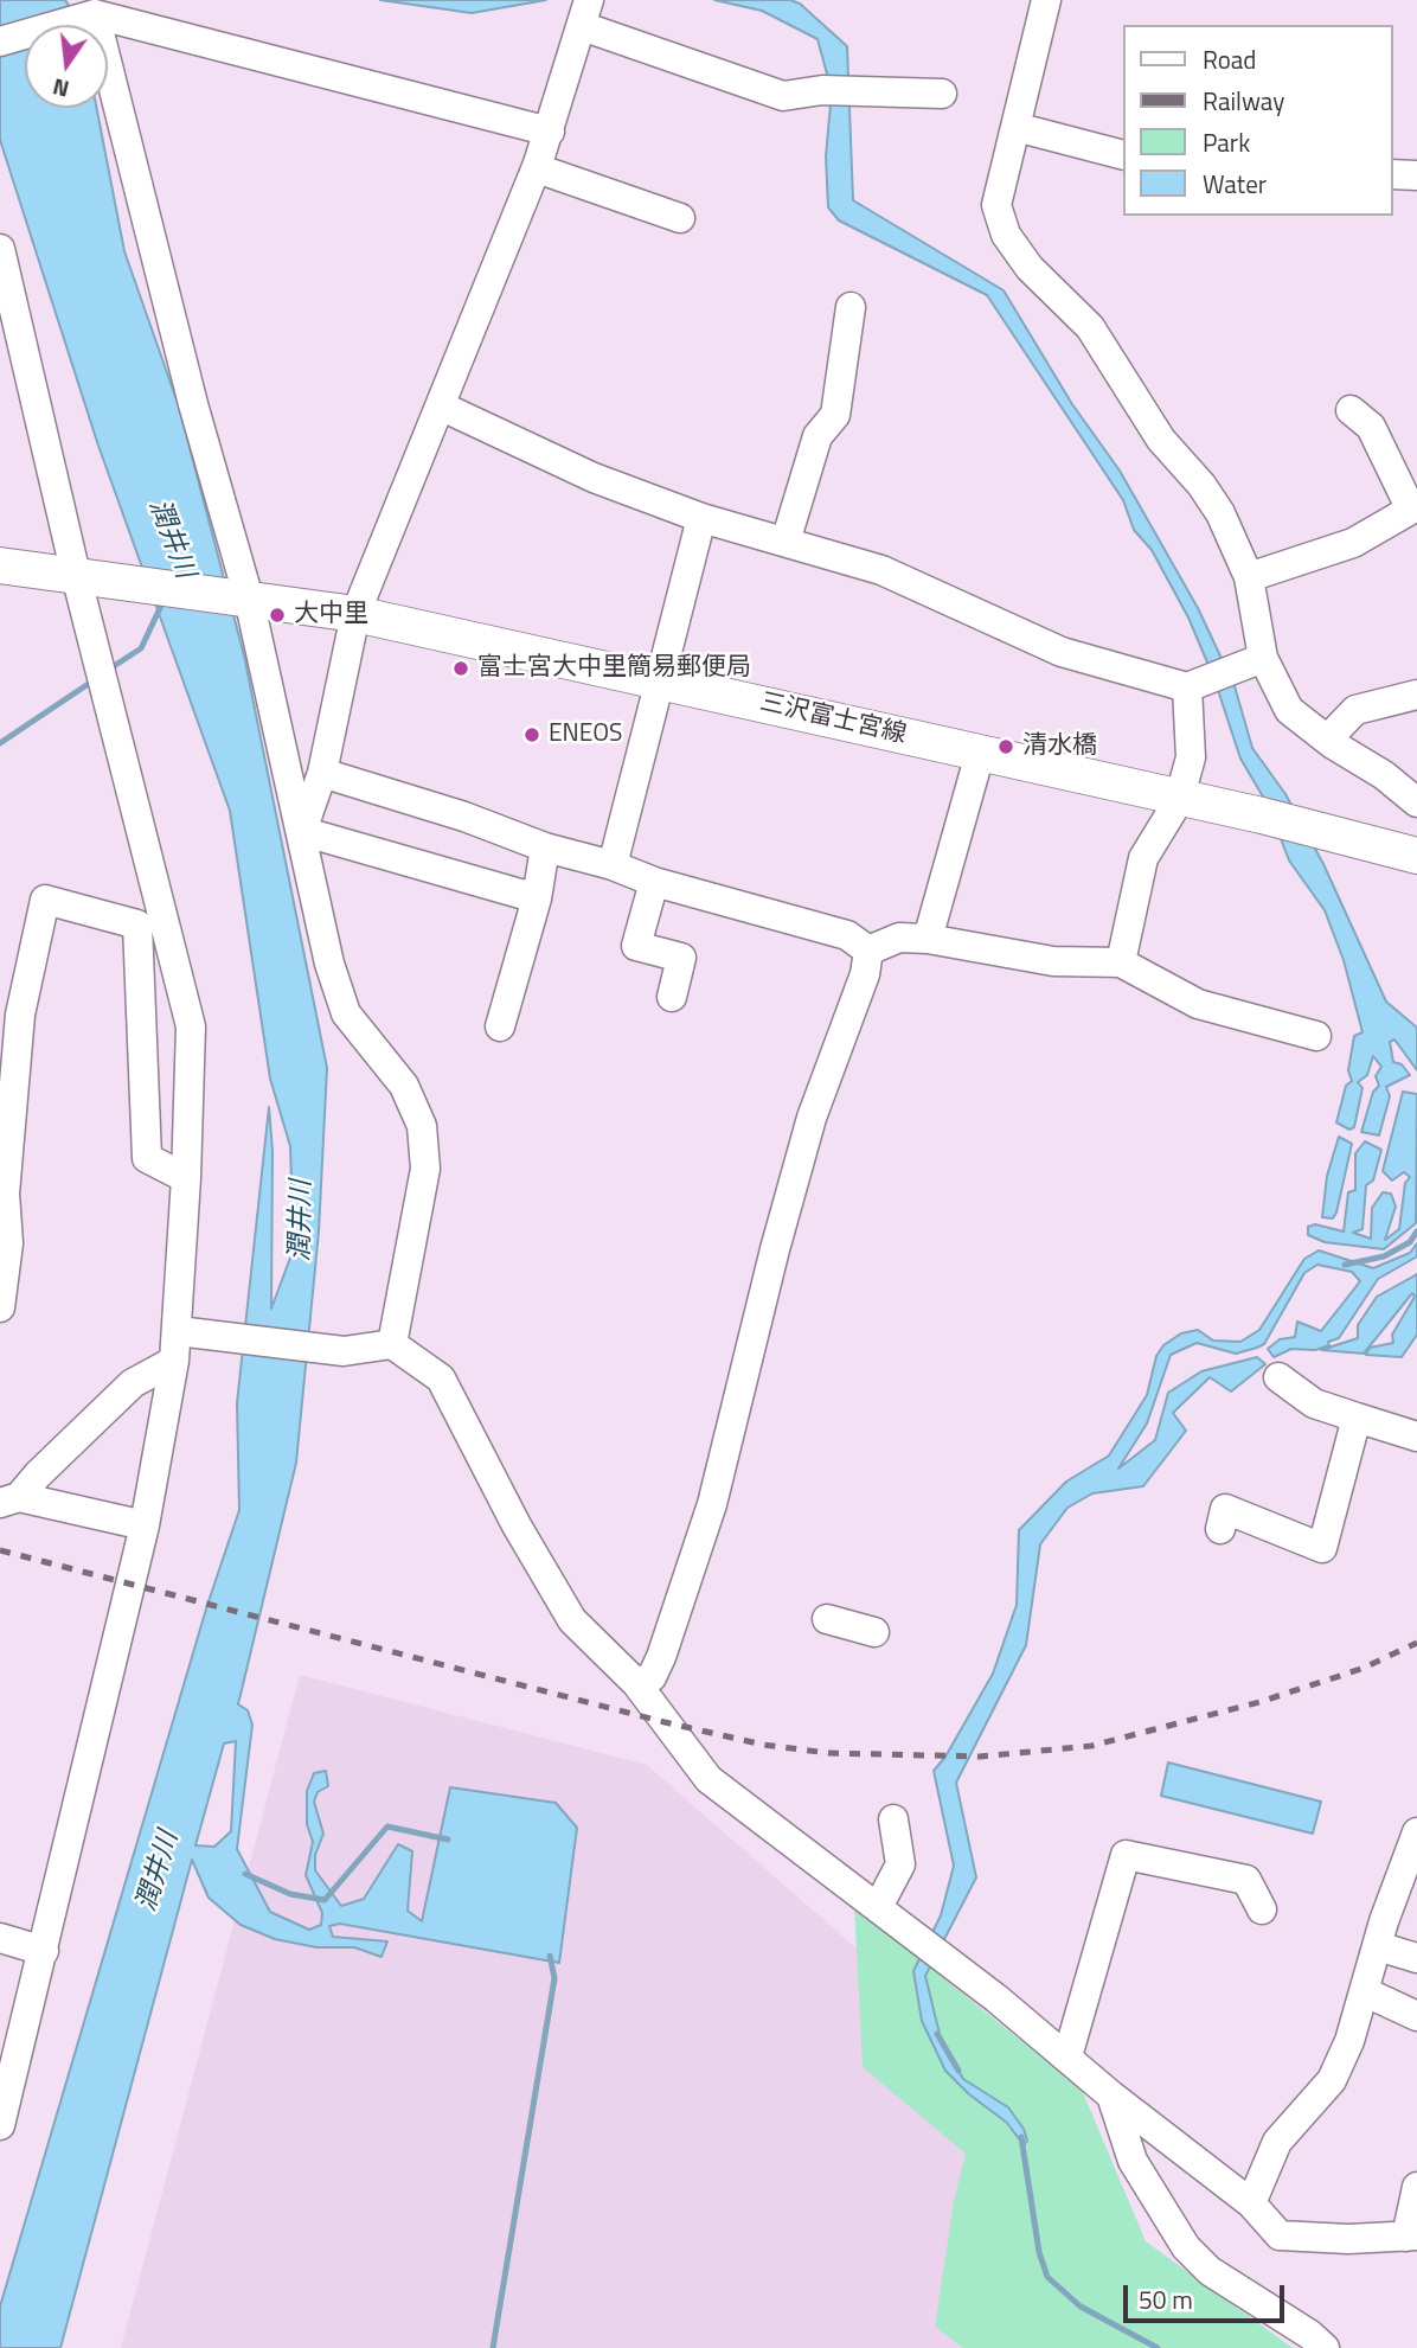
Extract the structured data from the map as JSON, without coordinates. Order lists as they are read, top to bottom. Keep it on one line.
{"streets":{"main road":["三沢富士宮線"]},"water":["潤井川"],"places":["大中里","富士宮大中里簡易郵便局","ENEOS","清水橋"],"legend":["Road","Railway","Park","Water"],"scale_bar":"50 m","north":"bottom"}
